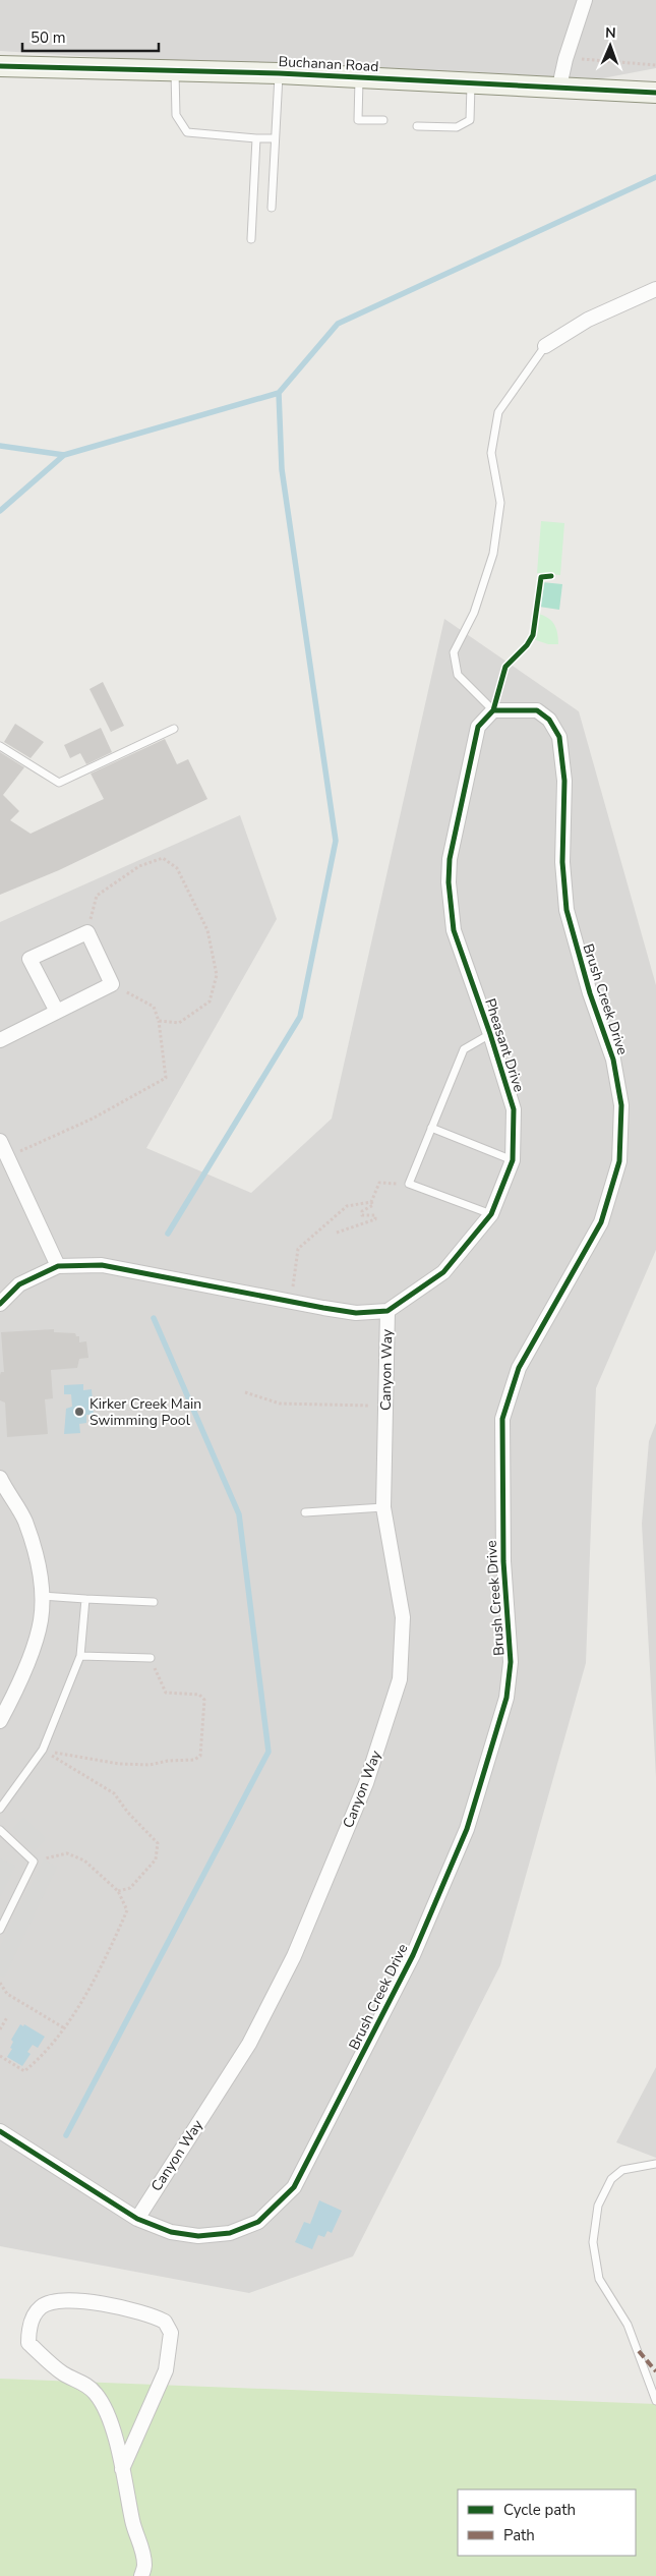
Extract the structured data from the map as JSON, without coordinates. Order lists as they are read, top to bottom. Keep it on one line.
{"streets":{"main road":["Buchanan Road"],"street":["Brush Creek Drive","Pheasant Drive","Canyon Way"]},"crossings":[["Brush Creek Drive","Pheasant Drive"],["Brush Creek Drive","Canyon Way"],["Pheasant Drive","Canyon Way"]],"places":["Kirker Creek Main Swimming Pool"],"legend":["Cycle path","Path"],"scale_bar":"50 m","north":"top"}
